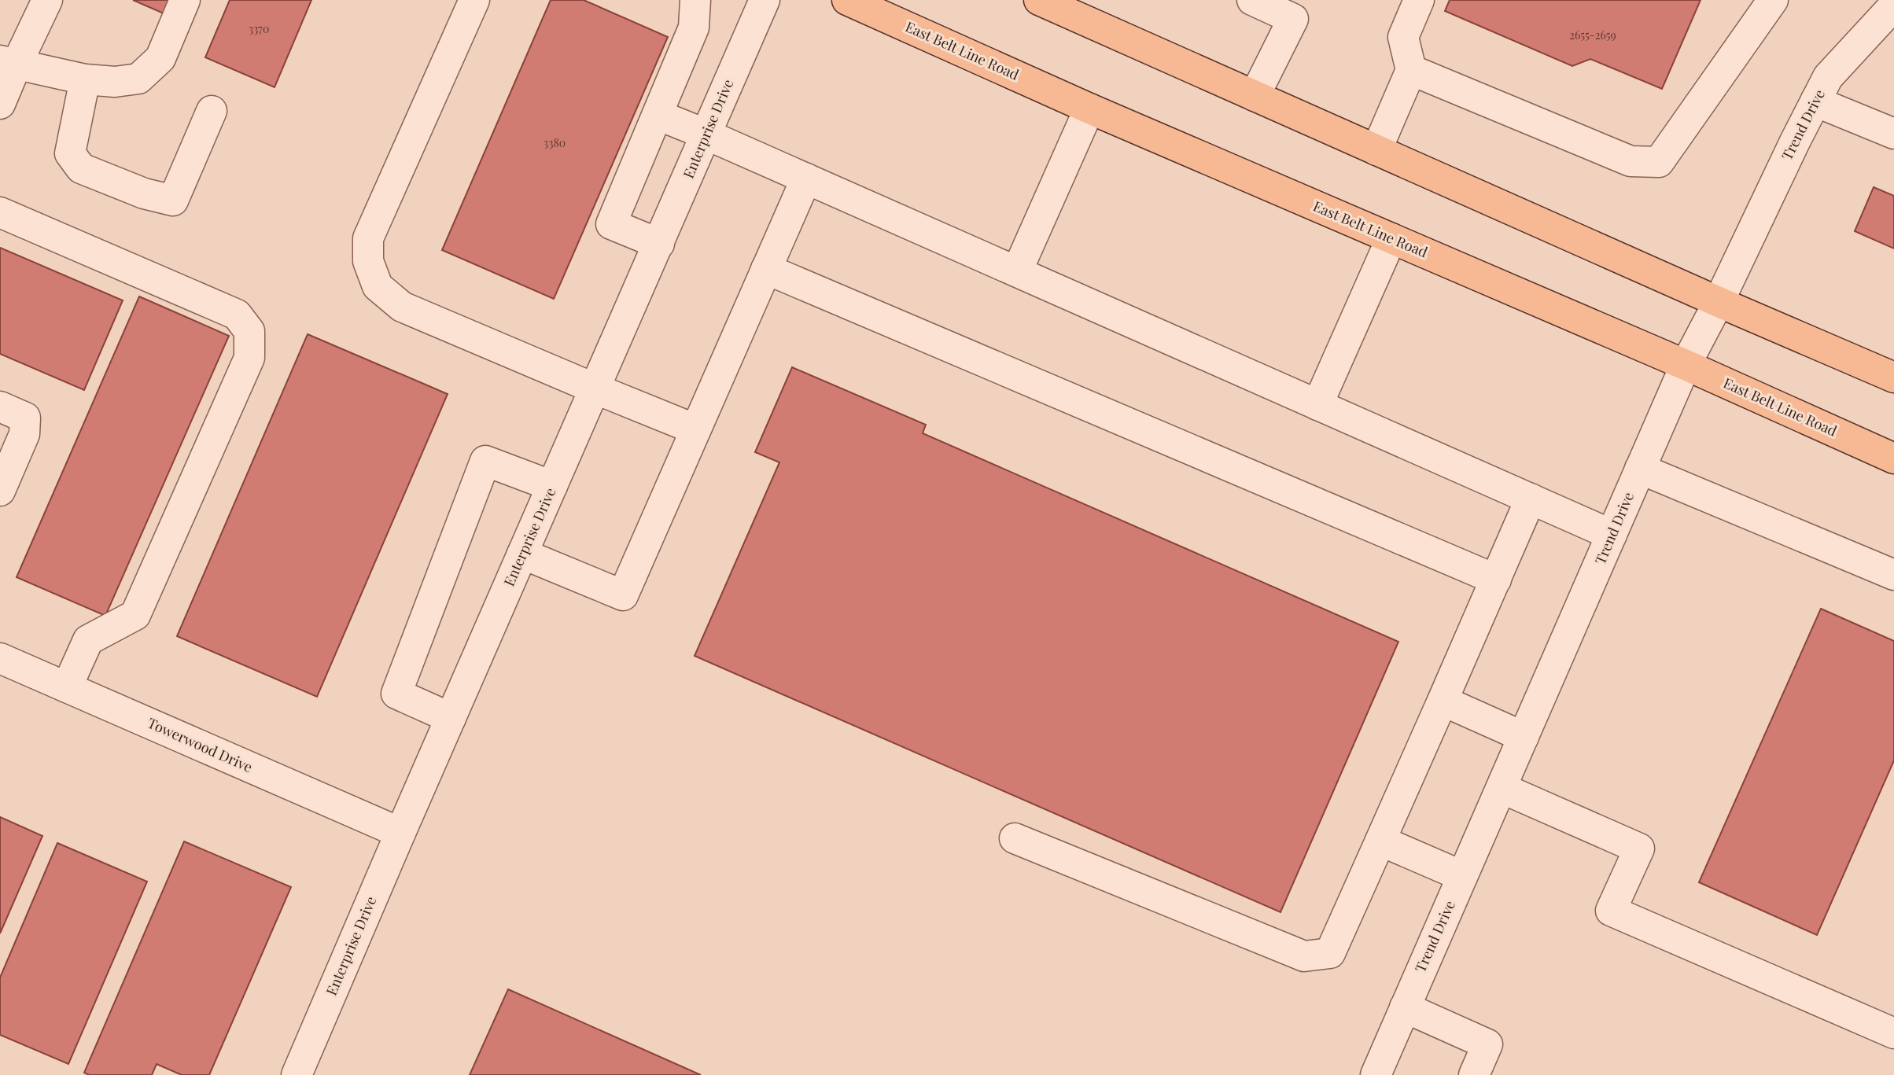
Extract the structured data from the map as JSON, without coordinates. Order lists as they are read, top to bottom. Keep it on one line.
{"streets":{"main road":["East Belt Line Road"],"street":["Trend Drive","Enterprise Drive","Towerwood Drive"]},"crossings":[["East Belt Line Road","Trend Drive"],["Enterprise Drive","Towerwood Drive"]],"house_numbers":["3370","2655-2659","3380"]}
